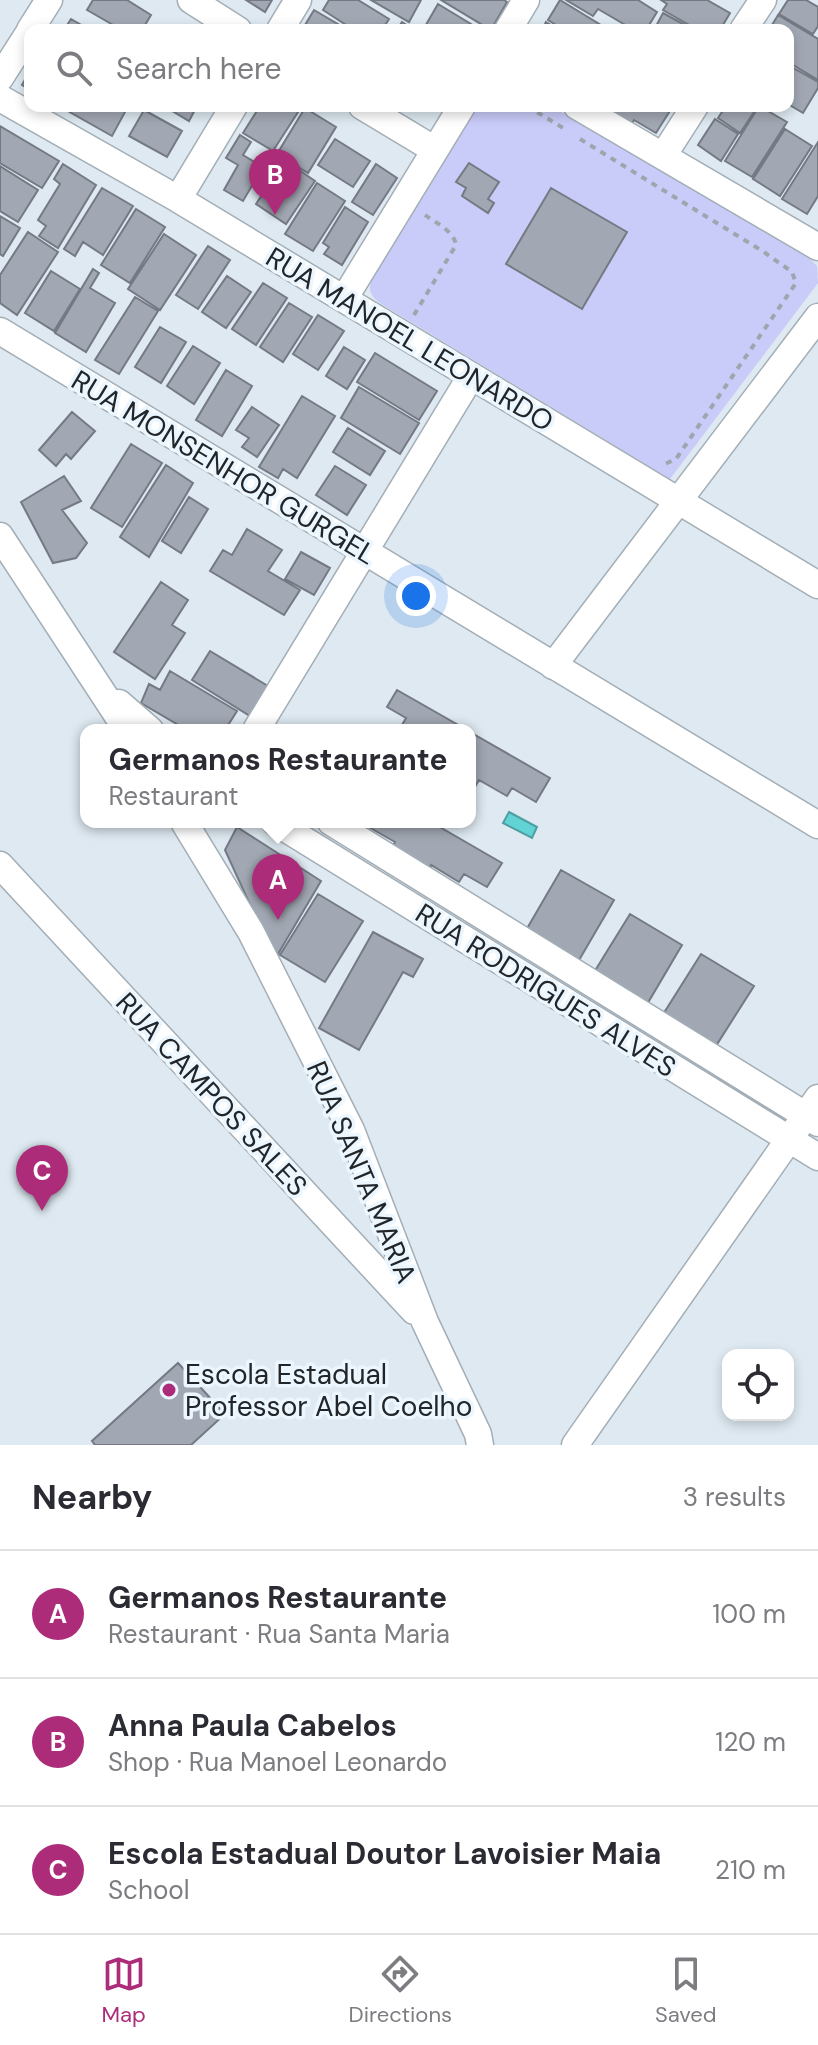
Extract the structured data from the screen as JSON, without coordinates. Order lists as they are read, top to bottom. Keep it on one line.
{"streets":{"street":["RUA MANOEL LEONARDO","RUA MONSENHOR GURGEL","RUA RODRIGUES ALVES","RUA CAMPOS SALES","RUA SANTA MARIA"]},"crossings":[["RUA CAMPOS SALES","RUA SANTA MARIA"]],"places":["Escola Estadual Professor Abel Coelho"],"page":{"search":"Search here","pins":["B","A","C"],"popup":["Germanos Restaurante","Restaurant"],"heading":["Nearby","3 results"],"list":[{"mark":"A","name":"Germanos Restaurante","note":"Restaurant · Rua Santa Maria","value":"100 m"},{"mark":"B","name":"Anna Paula Cabelos","note":"Shop · Rua Manoel Leonardo","value":"120 m"},{"mark":"C","name":"Escola Estadual Doutor Lavoisier Maia","note":"School","value":"210 m"}],"nav":["Map","Directions","Saved"]}}
